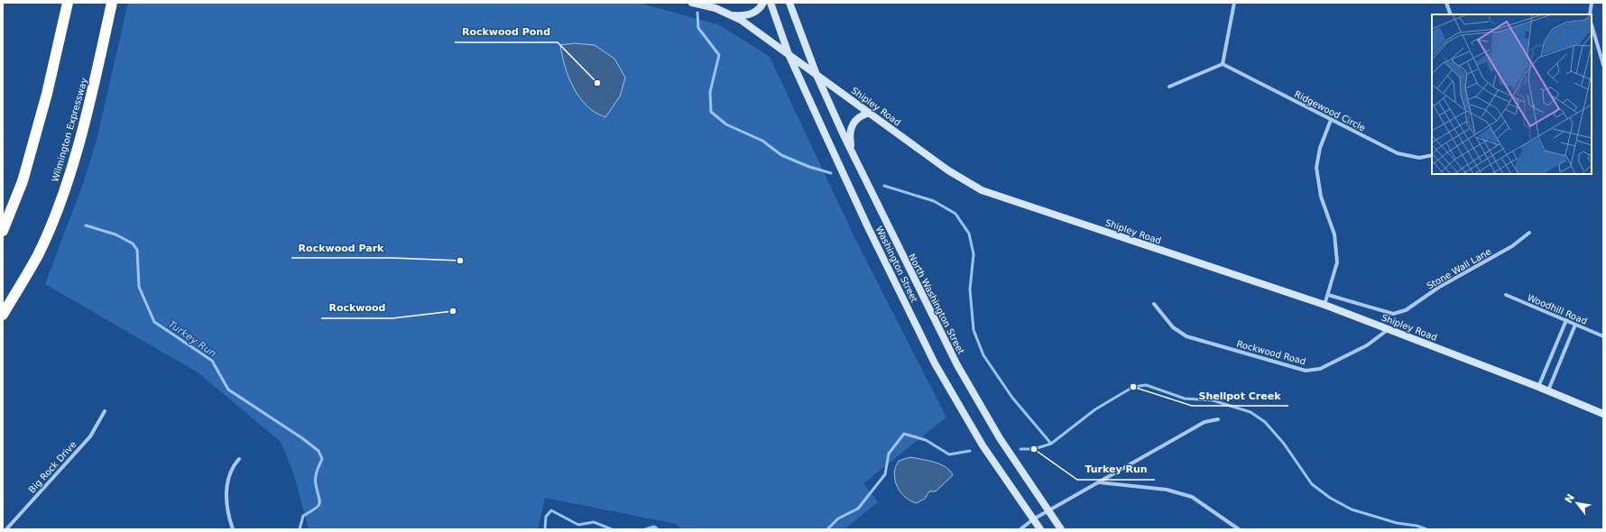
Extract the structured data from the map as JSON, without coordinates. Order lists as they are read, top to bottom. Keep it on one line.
{"streets":{"highway":["Wilmington Expressway"],"main road":["Shipley Road","Washington Street","North Washington Street"],"street":["Ridgewood Circle","Stone Wall Lane","Woodhill Road","Rockwood Road","Big Rock Drive"]},"crossings":[["Shipley Road","Washington Street"],["Shipley Road","North Washington Street"],["Shipley Road","Rockwood Road"]],"water":["Turkey Run"],"places":["Rockwood Pond","Rockwood Park","Rockwood","Shellpot Creek","Turkey Run"],"north":"top left"}
